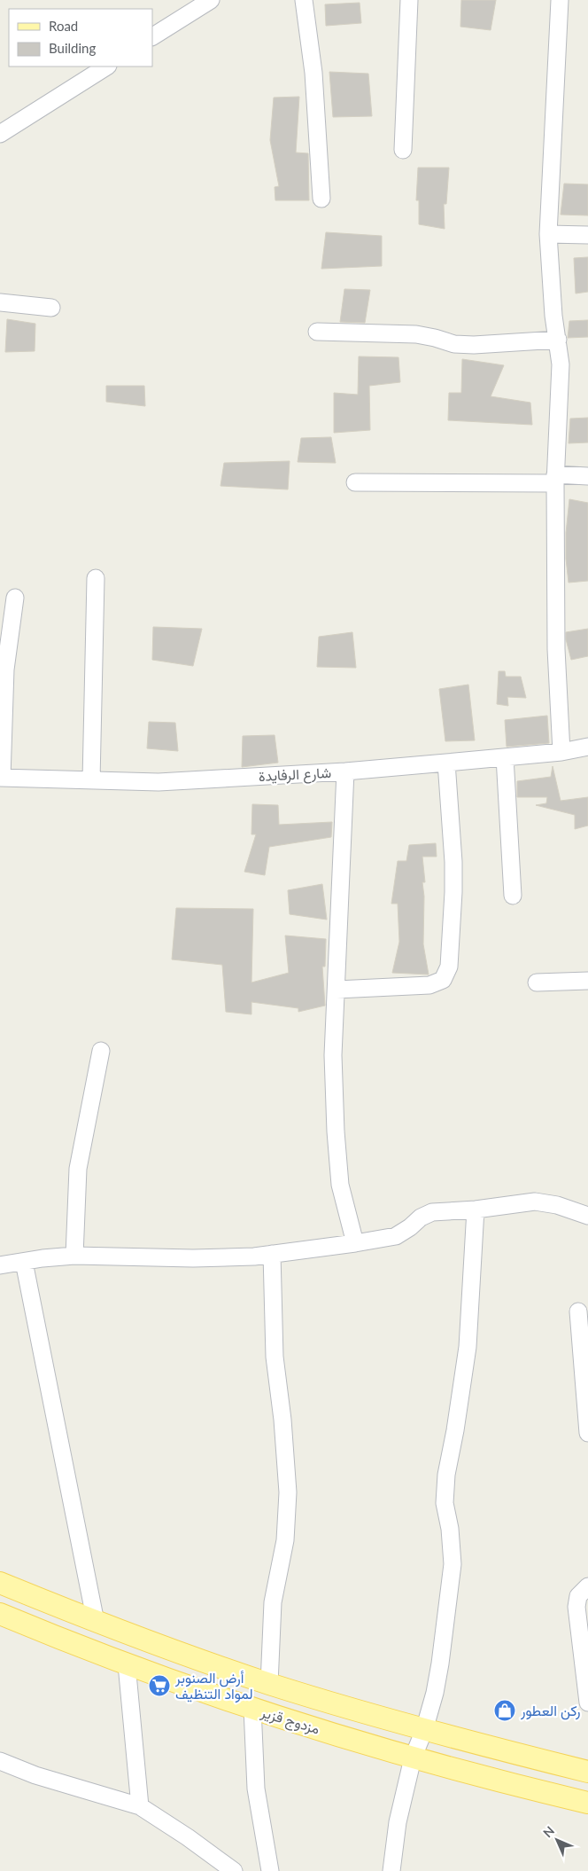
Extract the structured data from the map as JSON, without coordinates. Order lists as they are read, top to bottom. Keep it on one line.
{"streets":{"main road":["مزدوج قزير"],"street":["شارع الرفايدة"]},"places":{"supermarket":["أرض الصنوبر لمواد التنظيف"],"shop":["ركن العطور"]},"legend":["Road","Building"],"north":"top left"}
